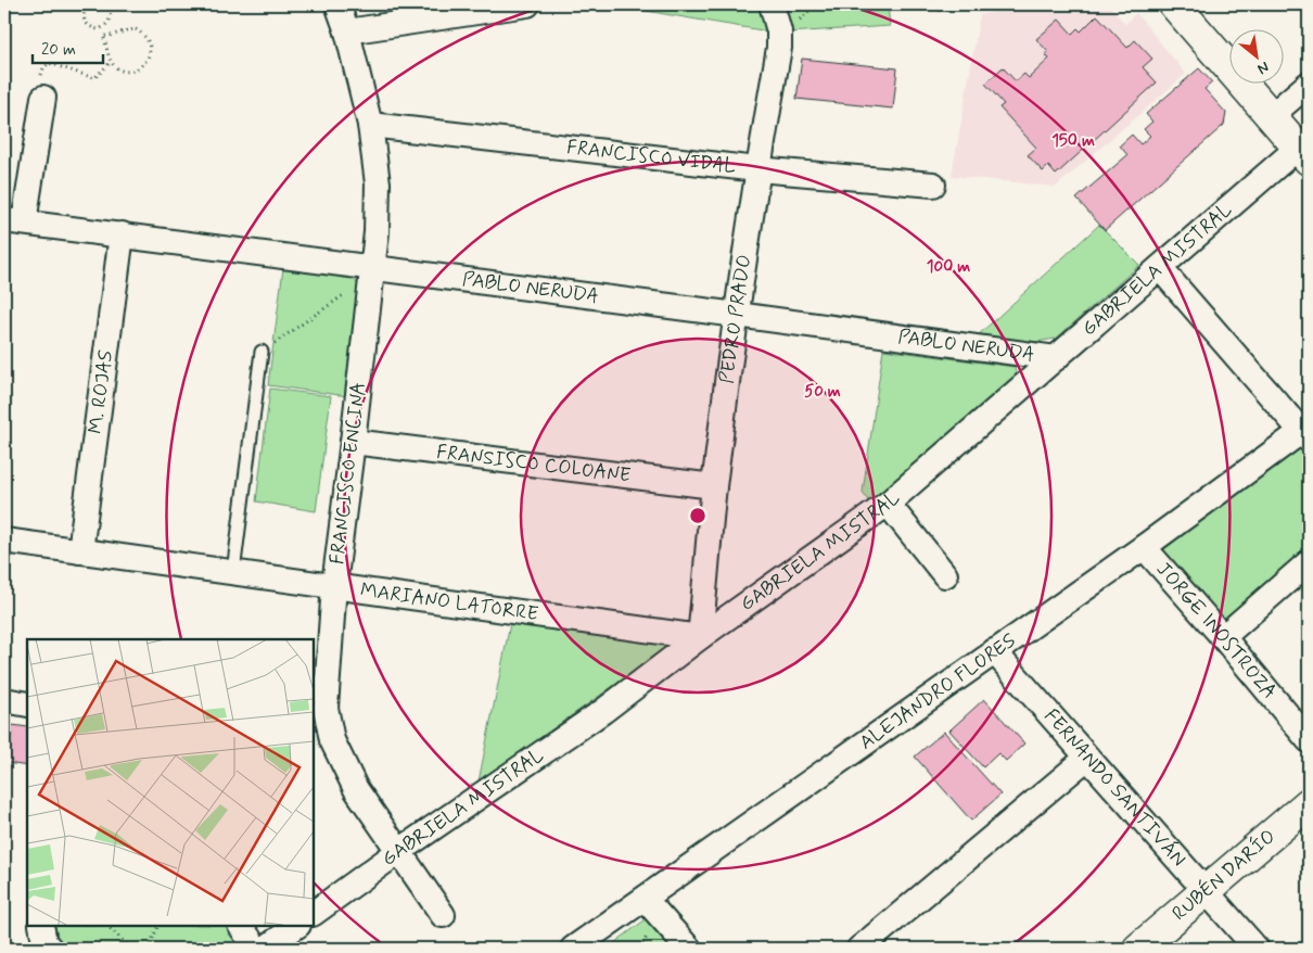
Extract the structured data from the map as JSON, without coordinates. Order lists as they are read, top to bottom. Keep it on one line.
{"streets":{"street":["FRANCISCO VIDAL","GABRIELA MISTRAL","PABLO NERUDA","PEDRO PRADO","M. ROJAS","FRANSISCO COLOANE","FRANCISCO ENCINA","MARIANO LATORRE","JORGE INOSTROZA","ALEJANDRO FLORES","FERNANDO SANTIVÁN","RUBÉN DARÍO"]},"crossings":[["FRANCISCO VIDAL","PEDRO PRADO"],["FRANCISCO VIDAL","FRANCISCO ENCINA"],["GABRIELA MISTRAL","PABLO NERUDA"],["GABRIELA MISTRAL","PEDRO PRADO"],["GABRIELA MISTRAL","FRANCISCO ENCINA"],["GABRIELA MISTRAL","MARIANO LATORRE"],["PABLO NERUDA","PEDRO PRADO"],["PABLO NERUDA","M. ROJAS"],["PABLO NERUDA","FRANCISCO ENCINA"],["PEDRO PRADO","FRANSISCO COLOANE"],["PEDRO PRADO","MARIANO LATORRE"],["M. ROJAS","MARIANO LATORRE"],["FRANSISCO COLOANE","FRANCISCO ENCINA"],["FRANCISCO ENCINA","MARIANO LATORRE"],["JORGE INOSTROZA","ALEJANDRO FLORES"],["ALEJANDRO FLORES","FERNANDO SANTIVÁN"],["FERNANDO SANTIVÁN","RUBÉN DARÍO"]],"scale_bar":"20 m","north":"bottom right","rings":["150 m","100 m","50 m"]}
